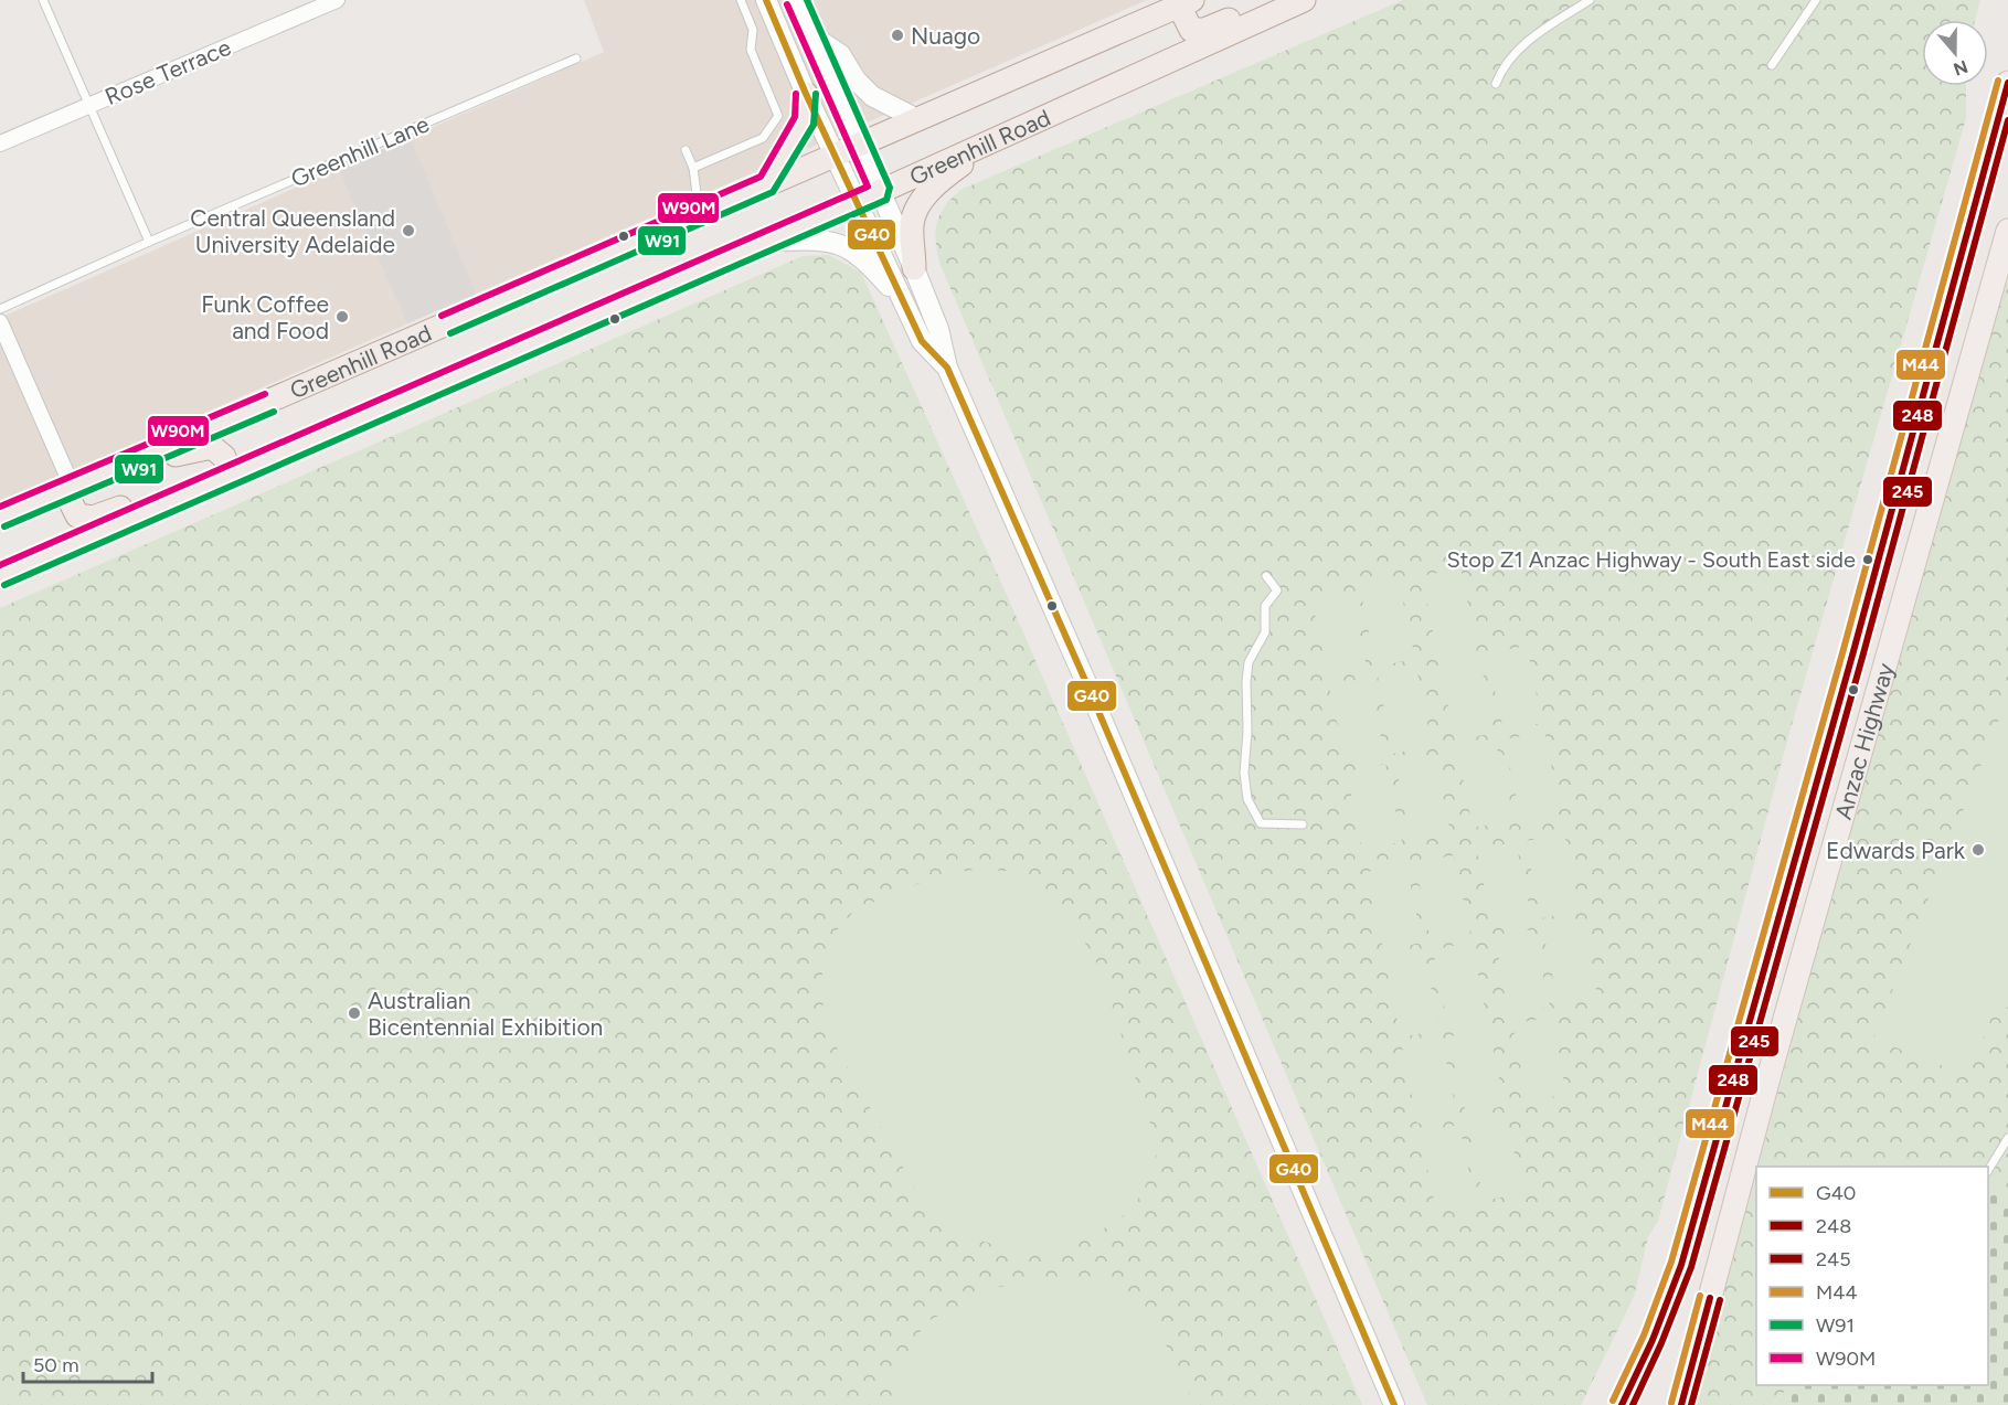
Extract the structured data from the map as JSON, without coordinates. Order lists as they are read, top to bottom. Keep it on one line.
{"streets":{"highway":["Greenhill Road"],"main road":["Anzac Highway"],"street":["Rose Terrace"],"lane":["Greenhill Lane"]},"places":["Nuago","Central Queensland University Adelaide","Funk Coffee and Food","Stop Z1 Anzac Highway - South East side","Edwards Park","Australian Bicentennial Exhibition"],"lines":["transit line G40","transit line W91","transit line W90M","transit line M44","transit line 248","transit line 245"],"legend":["G40","248","245","M44","W91","W90M"],"scale_bar":"50 m","north":"bottom"}
